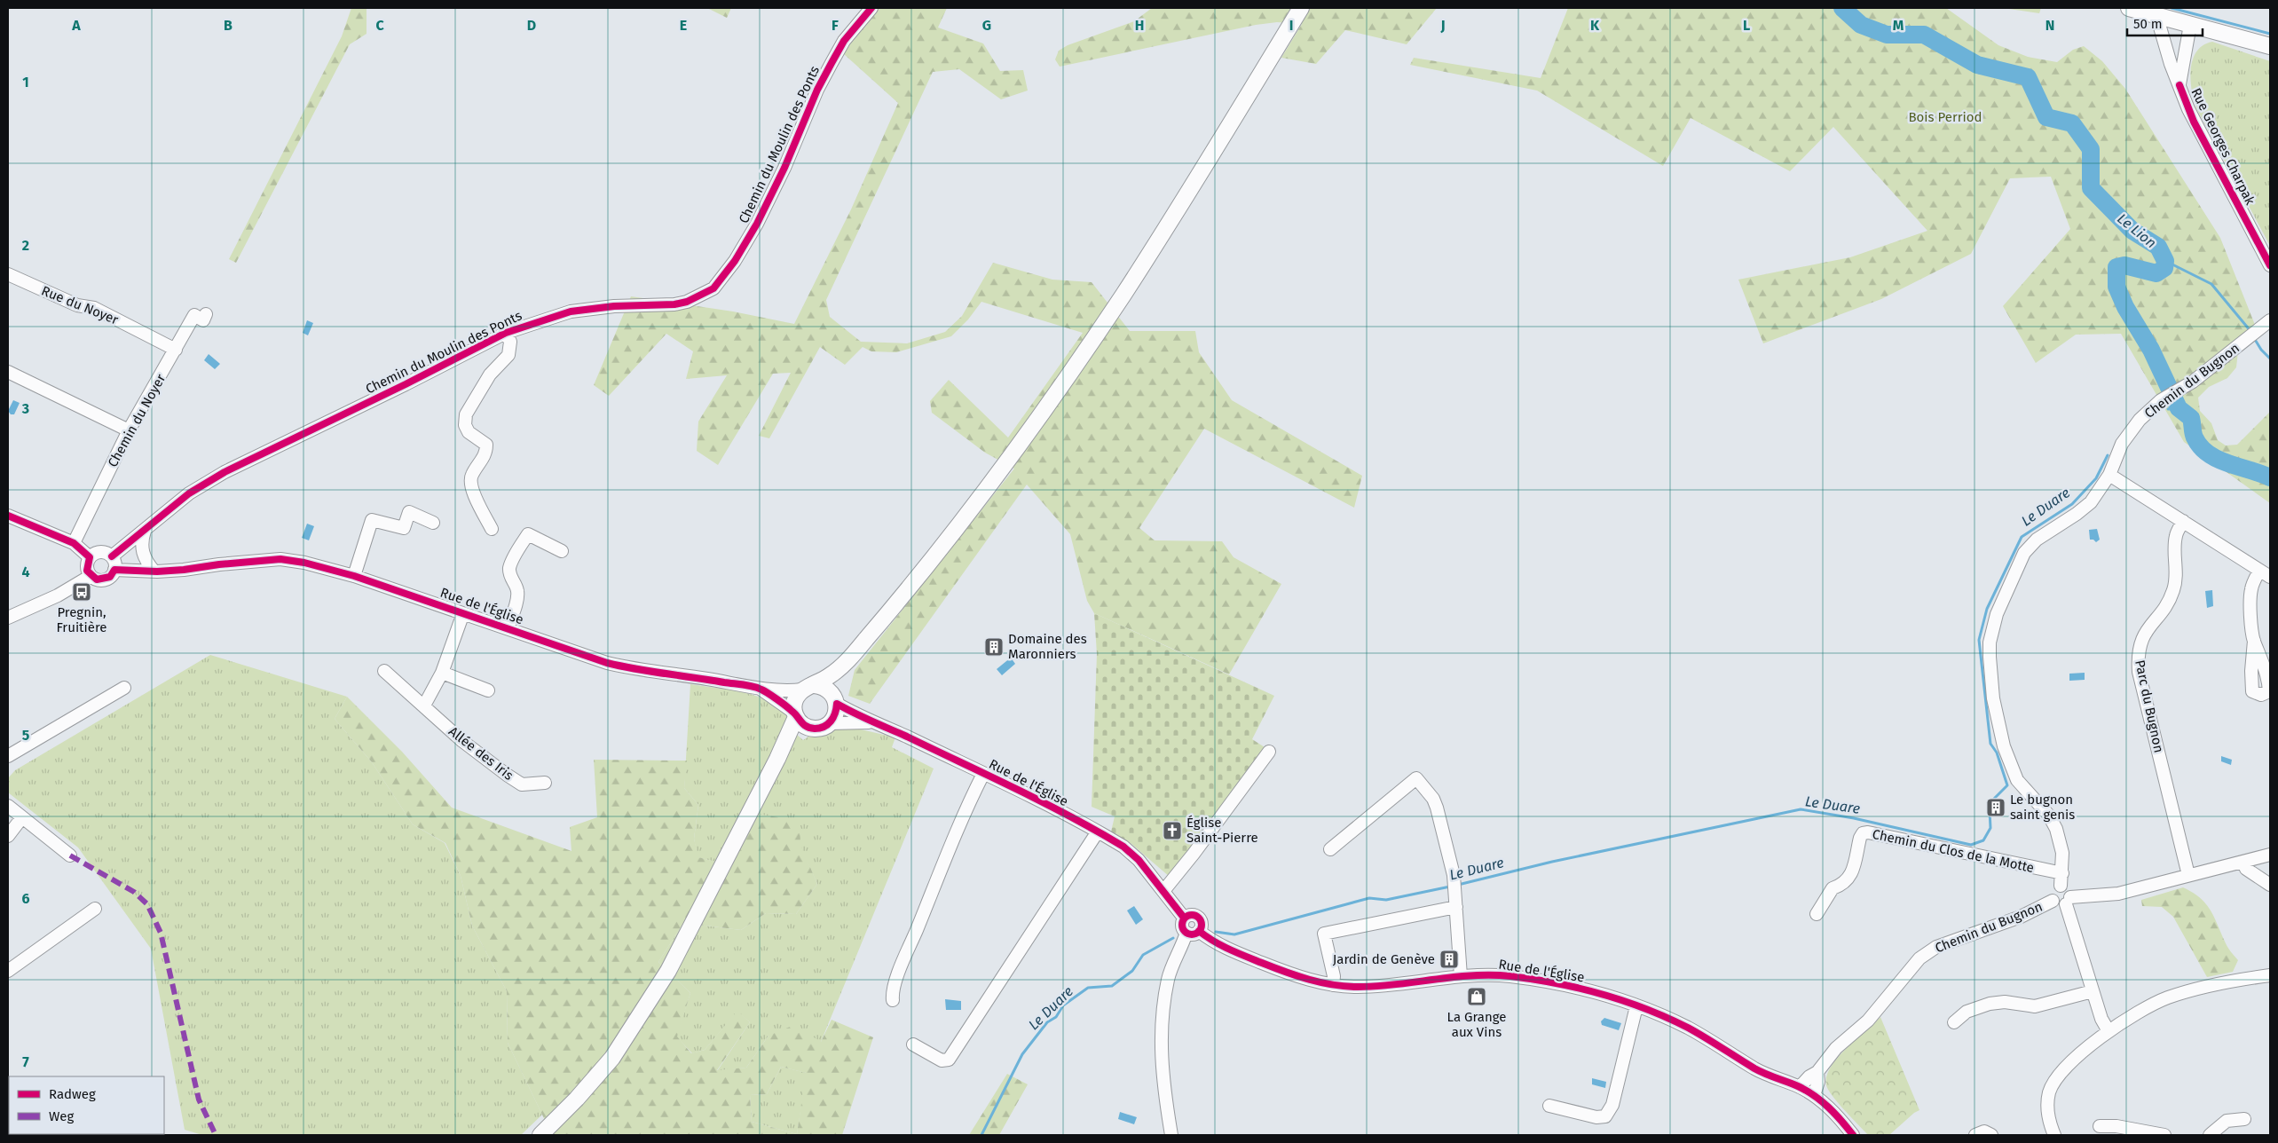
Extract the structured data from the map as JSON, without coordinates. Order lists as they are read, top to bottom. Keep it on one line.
{"streets":{"street":["Chemin du Moulin des Ponts","Rue Georges Charpak","Rue du Noyer","Chemin du Bugnon","Chemin du Noyer","Rue de l'Église","Parc du Bugnon","Allée des Iris","Chemin du Clos de la Motte"]},"crossings":[["Chemin du Moulin des Ponts","Rue de l'Église"],["Rue du Noyer","Chemin du Noyer"],["Chemin du Bugnon","Rue de l'Église"],["Chemin du Bugnon","Chemin du Clos de la Motte"]],"water":["Le Lion","Le Duare"],"parks":["Bois Perriod"],"places":{"bus stop":["Pregnin, Fruitière"],"building":["Domaine des Maronniers","Le bugnon saint genis","Jardin de Genève"],"church":["Église Saint-Pierre"],"shop":["La Grange aux Vins"]},"legend":["Radweg","Weg"],"scale_bar":"50 m","grid":{"columns":["A","B","C","D","E","F","G","H","I","J","K","L","M","N"],"rows":["1","2","3","4","5","6","7"]}}
